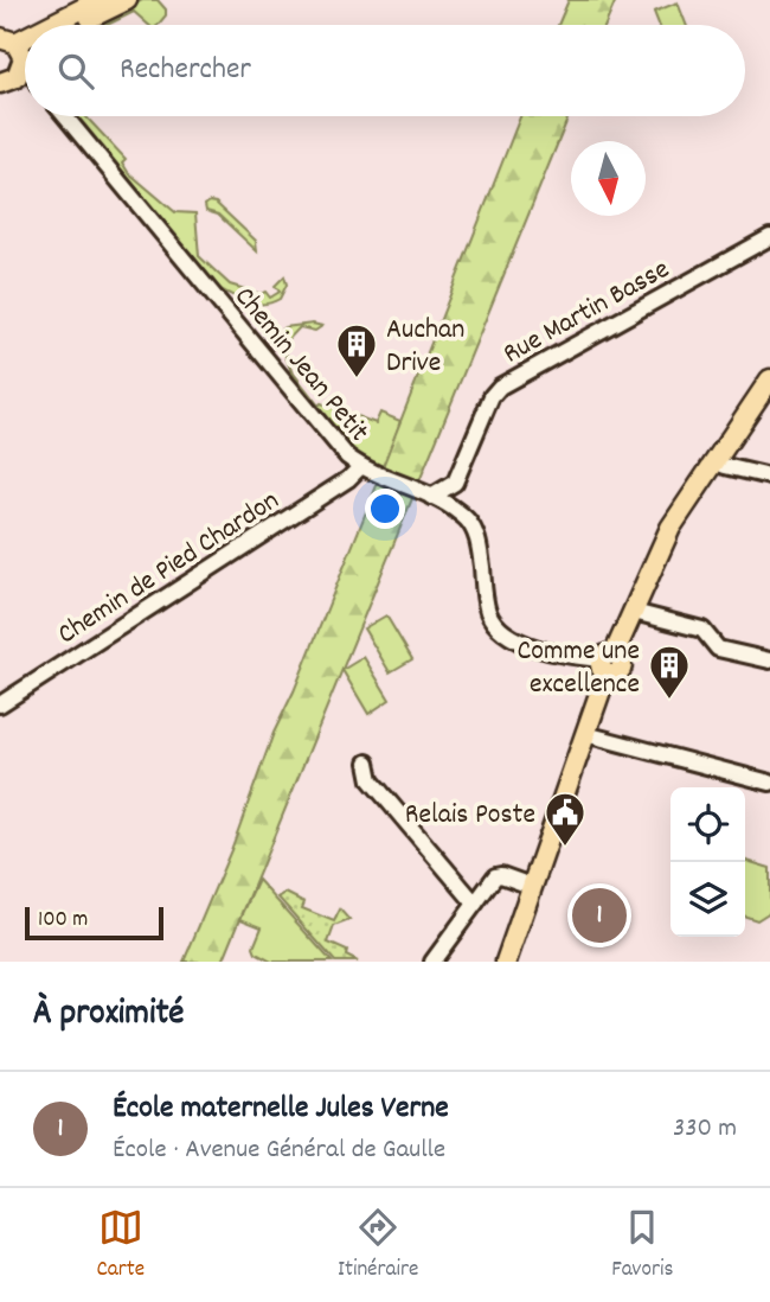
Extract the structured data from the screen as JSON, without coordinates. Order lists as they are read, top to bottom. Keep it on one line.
{"streets":{"street":["Rue Martin Basse","Chemin Jean Petit","Chemin de Pied Chardon"]},"crossings":[["Rue Martin Basse","Chemin Jean Petit"],["Chemin Jean Petit","Chemin de Pied Chardon"]],"places":{"building":["Auchan Drive","Comme une excellence"],"public building":["Relais Poste"]},"scale_bar":"100 m","north":"bottom","page":{"search":"Rechercher","pins":"1","scale":"100 m","heading":"À proximité","list":[{"mark":"1","name":"École maternelle Jules Verne","note":"École · Avenue Général de Gaulle","value":"330 m"}],"nav":["Carte","Itinéraire","Favoris"]}}
